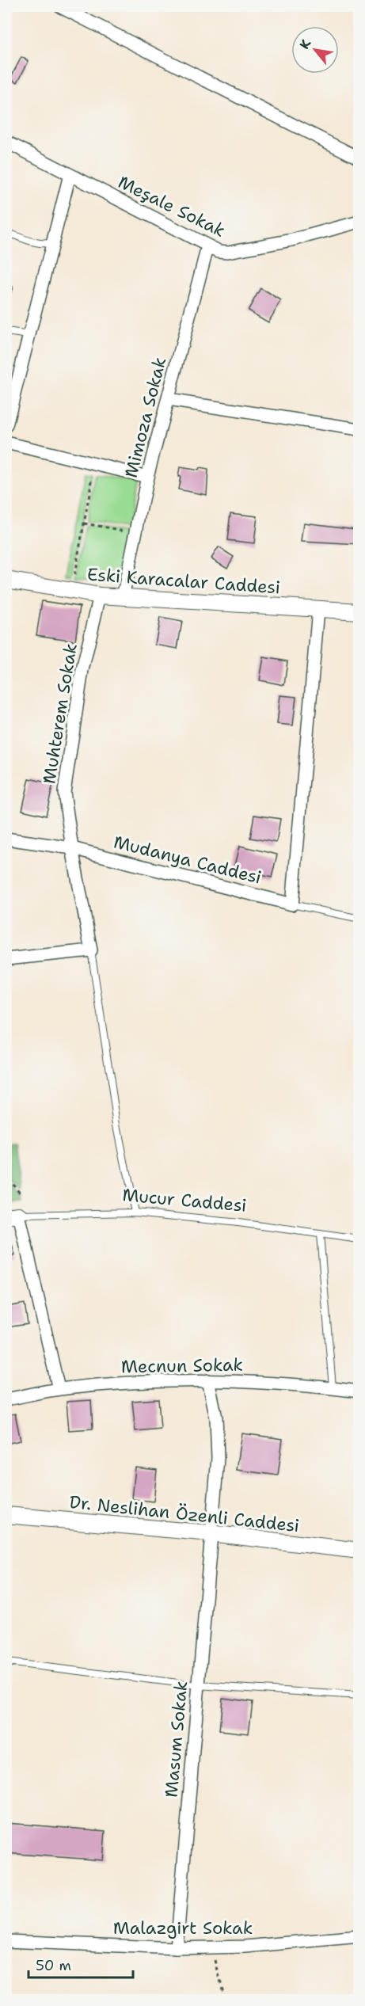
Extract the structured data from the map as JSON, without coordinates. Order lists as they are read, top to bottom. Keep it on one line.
{"streets":{"street":["Meşale Sokak","Mimoza Sokak","Eski Karacalar Caddesi","Muhterem Sokak","Mudanya Caddesi","Mecnun Sokak","Dr. Neslihan Özenli Caddesi","Masum Sokak","Malazgirt Sokak"],"lane":["Mucur Caddesi"]},"crossings":[["Meşale Sokak","Mimoza Sokak"],["Mimoza Sokak","Eski Karacalar Caddesi"],["Eski Karacalar Caddesi","Muhterem Sokak"],["Muhterem Sokak","Mudanya Caddesi"],["Mecnun Sokak","Masum Sokak"],["Dr. Neslihan Özenli Caddesi","Masum Sokak"],["Masum Sokak","Malazgirt Sokak"]],"scale_bar":"50 m","north":"top left"}
